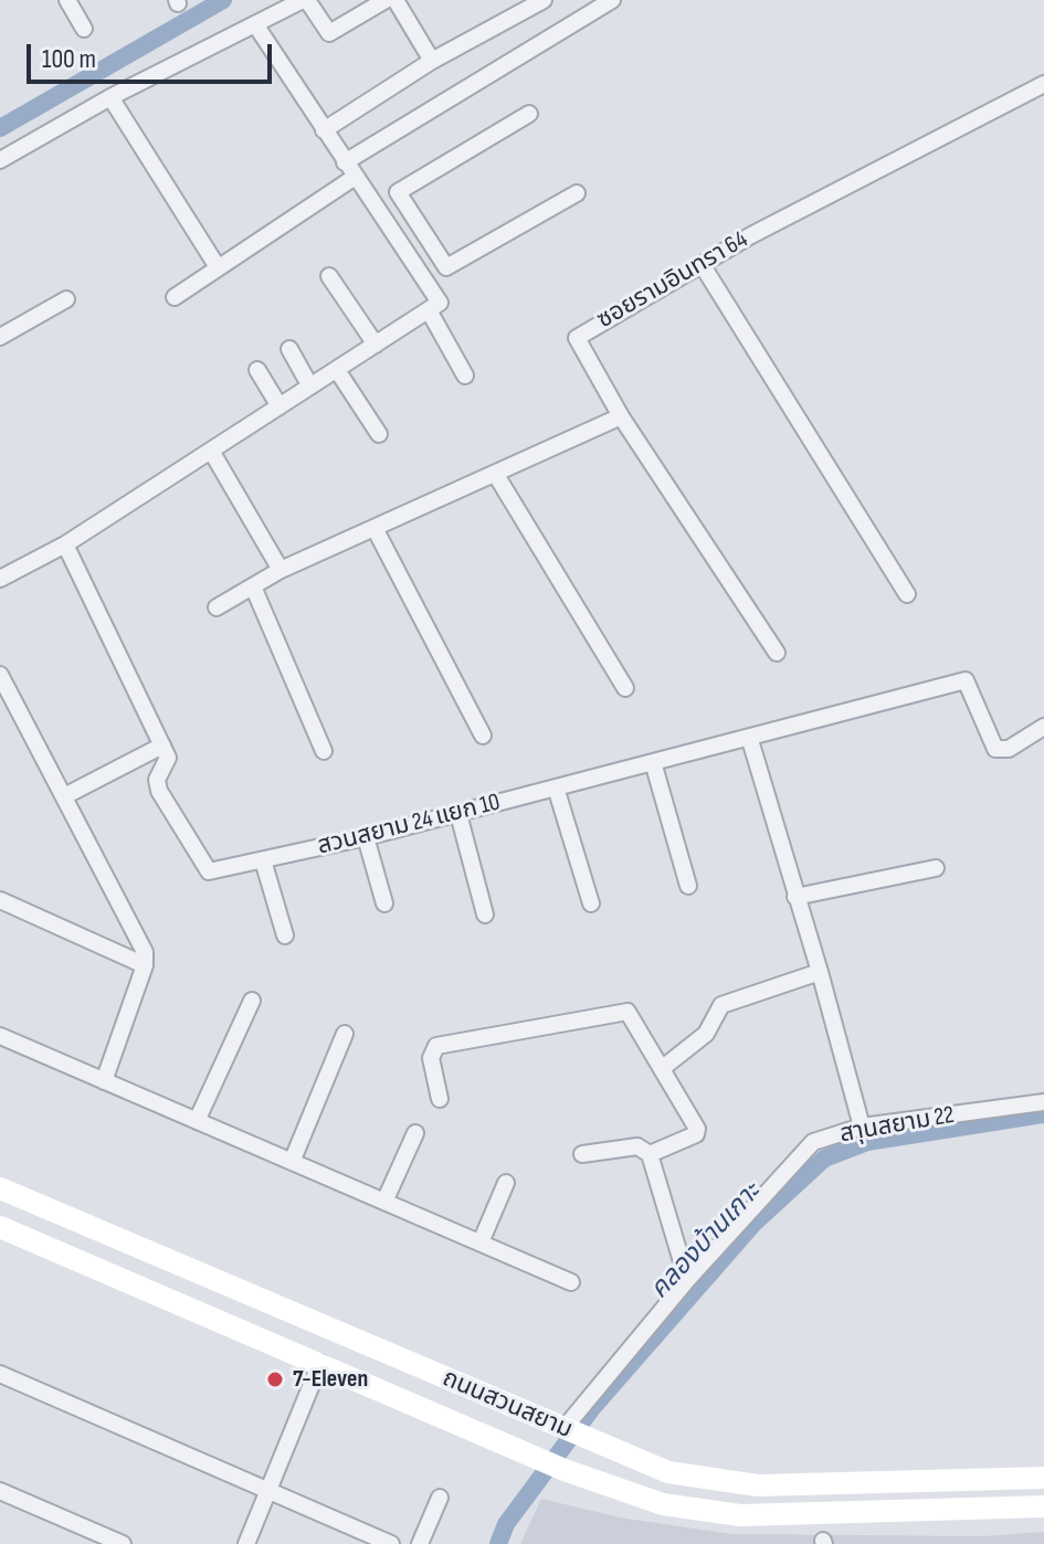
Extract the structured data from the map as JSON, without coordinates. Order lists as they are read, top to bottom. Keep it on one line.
{"streets":{"street":["ซอยรามอินทรา 64","สวนสยาม 24 แยก 10","สาุนสยาม 22","ถนนสวนสยาม"]},"crossings":[["สาุนสยาม 22","ถนนสวนสยาม"]],"water":["คลองบ้านเกาะ"],"places":["7-Eleven"],"scale_bar":"100 m"}
